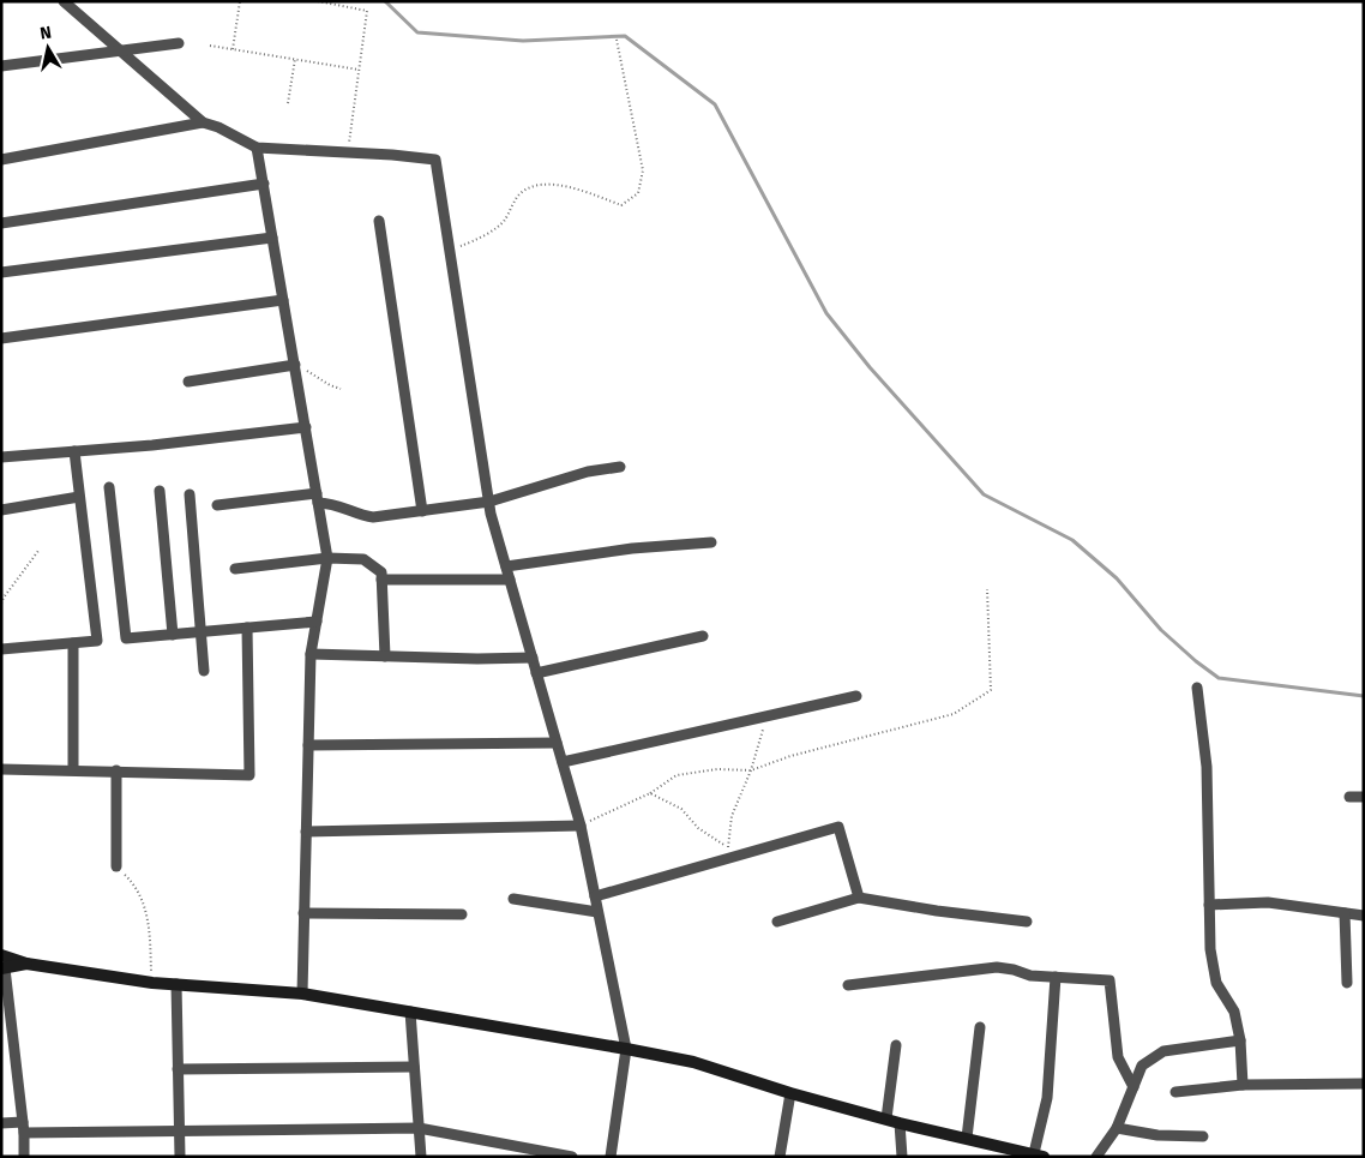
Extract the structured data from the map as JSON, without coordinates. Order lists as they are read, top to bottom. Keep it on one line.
{"north":"top"}
